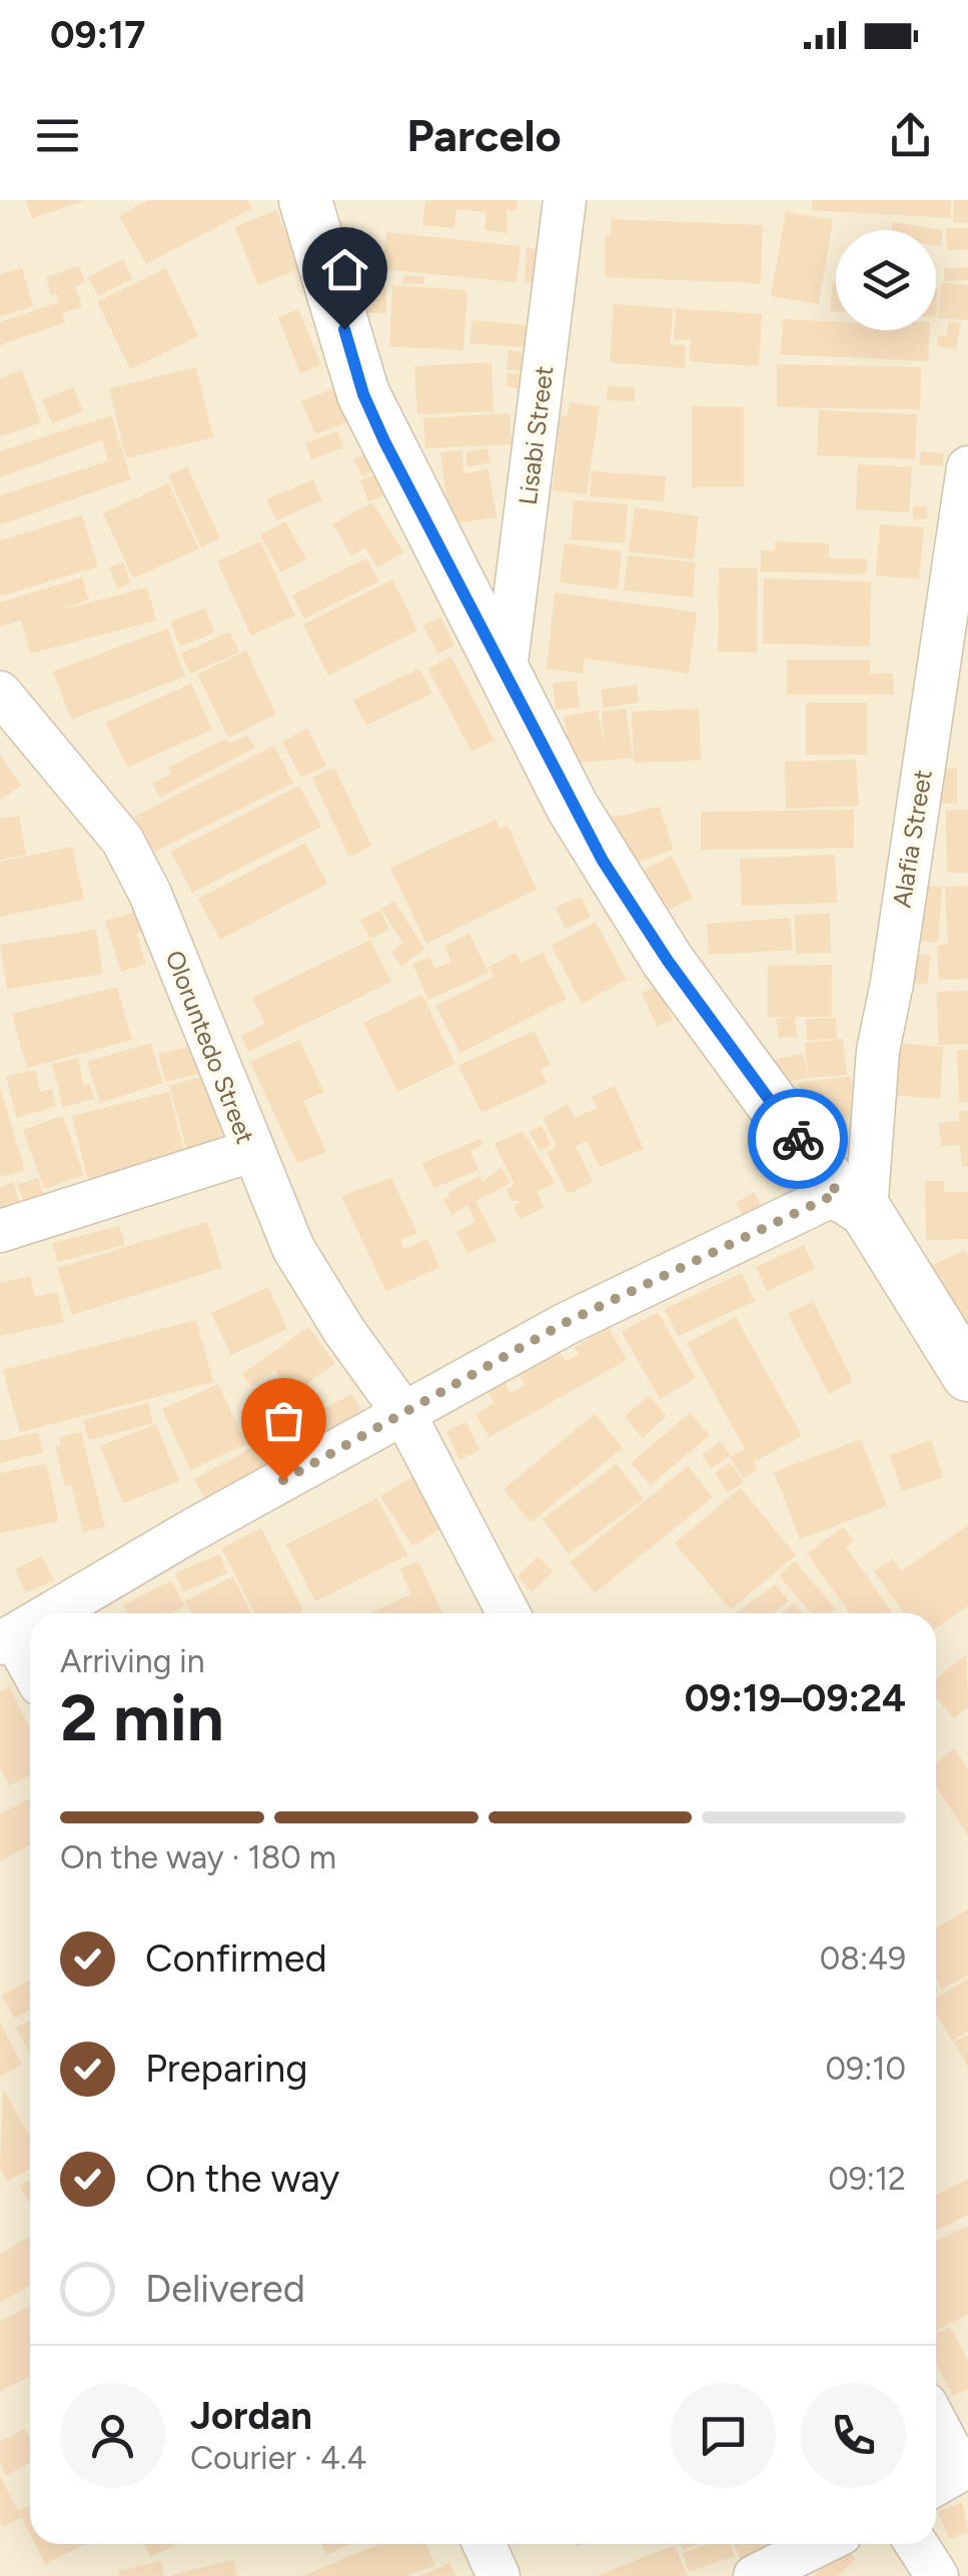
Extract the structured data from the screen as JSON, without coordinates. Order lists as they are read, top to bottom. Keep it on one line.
{"streets":{"street":["Lisabi Street","Alafia Street","Oloruntedo Street"]},"page":{"status":"09:17","header":"Parcelo","heading":["2 min","Arriving in","09:19–09:24"],"panel":["Jordan","Courier · 4.4"],"bar":"On the way · 180 m","list":[["Confirmed","08:49"],["Preparing","09:10"],["On the way","09:12"],"Delivered"]}}
